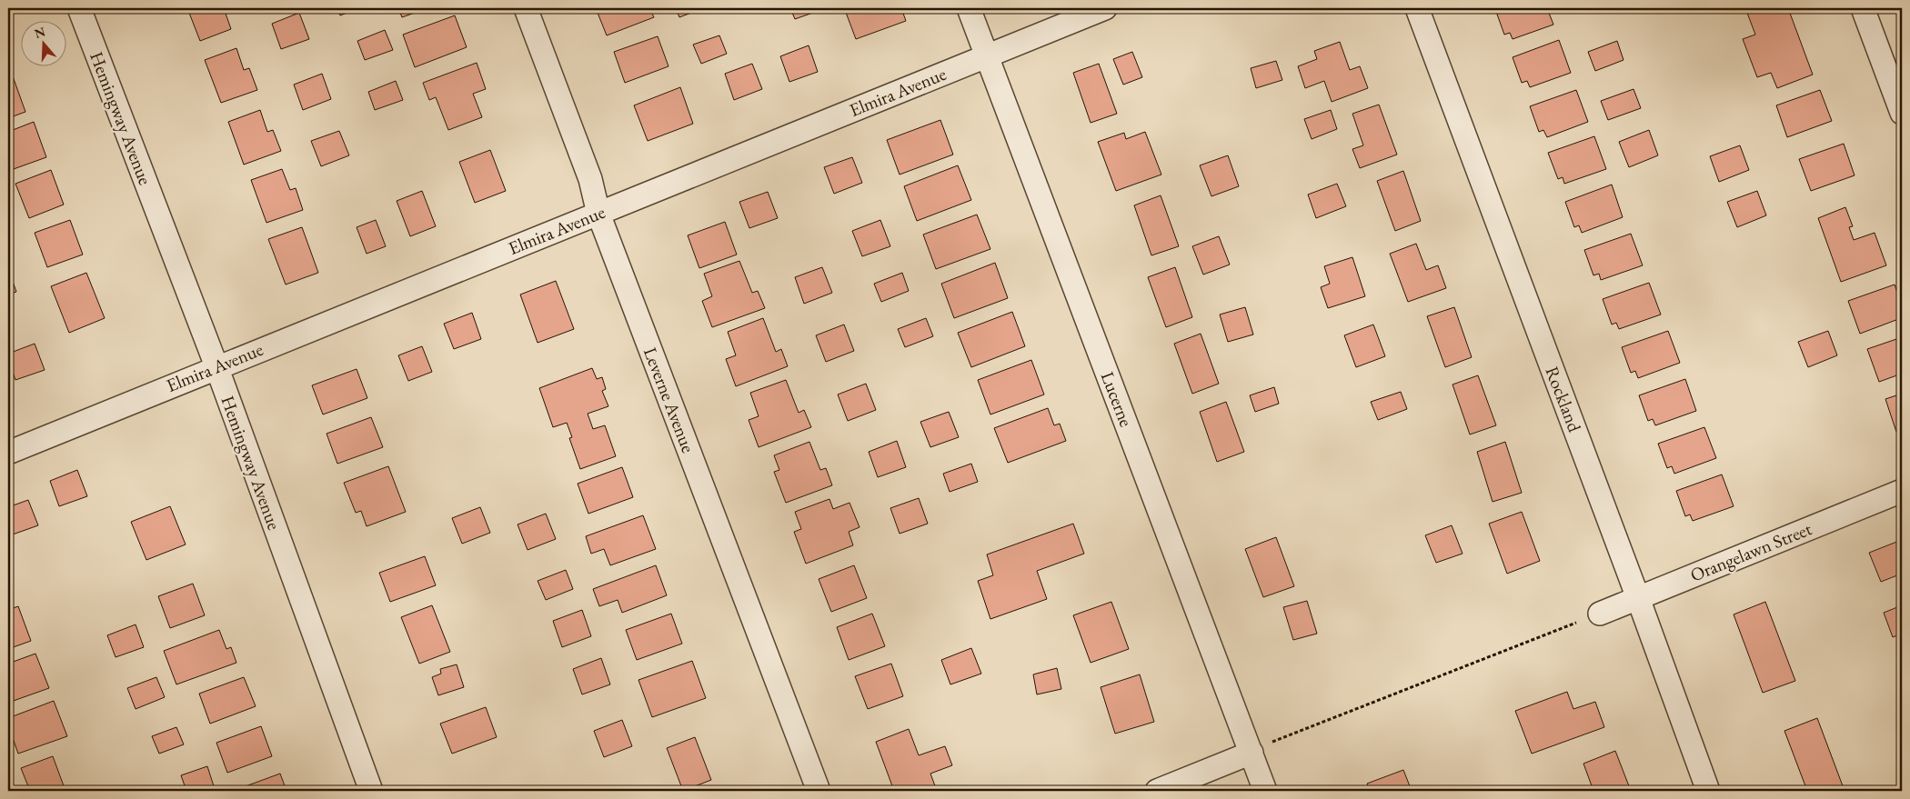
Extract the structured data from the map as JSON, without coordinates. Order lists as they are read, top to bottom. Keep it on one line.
{"streets":{"street":["Elmira Avenue","Hemingway Avenue","Lucerne","Rockland","Leverne Avenue","Orangelawn Street"]},"crossings":[["Elmira Avenue","Hemingway Avenue"],["Elmira Avenue","Lucerne"],["Elmira Avenue","Leverne Avenue"],["Rockland","Orangelawn Street"]],"north":"top"}
